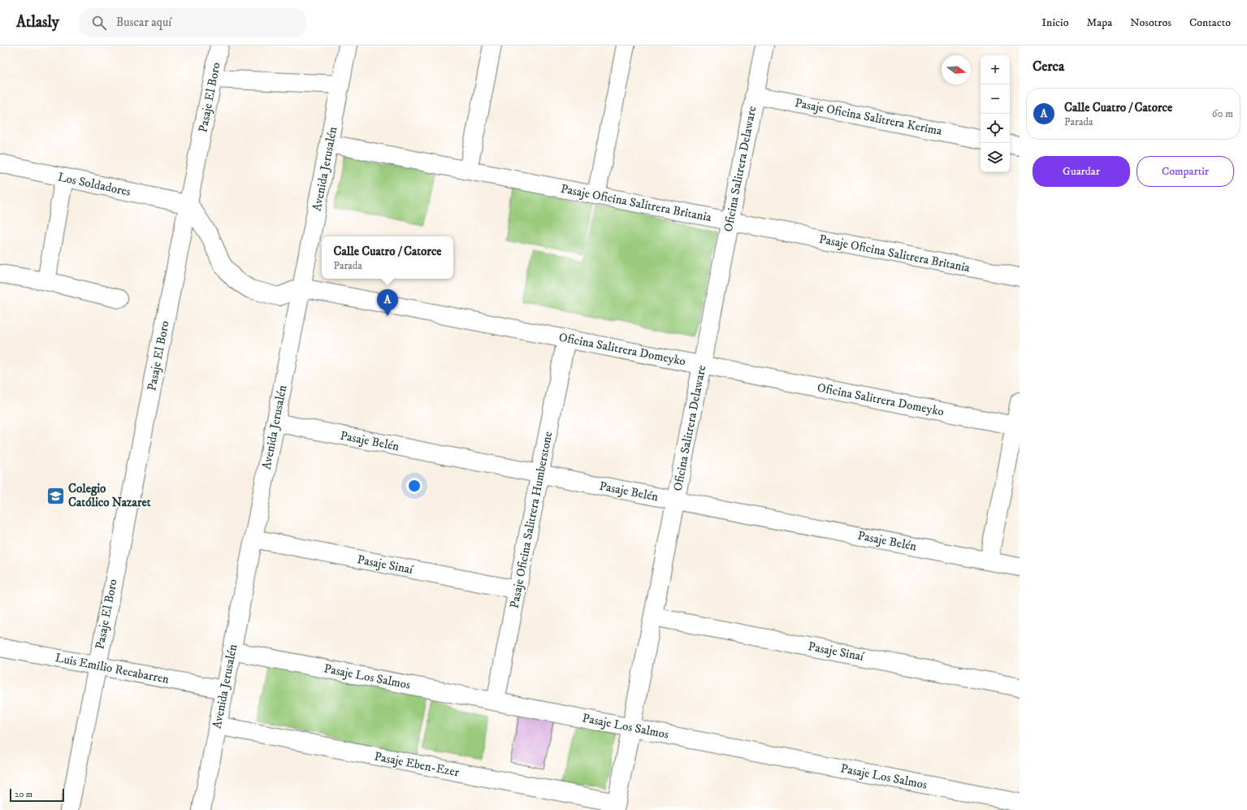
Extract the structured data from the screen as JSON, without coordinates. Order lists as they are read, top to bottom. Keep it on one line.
{"streets":{"street":["Pasaje El Boro","Pasaje Oficina Salitrera Kerima","Avenida Jerusalén","Oficina Salitrera Delaware","Los Soldadores","Pasaje Oficina Salitrera Britania","Oficina Salitrera Domeyko","Pasaje Belén","Pasaje Oficina Salitrera Humberstone","Pasaje Sinaí","Luis Emilio Recabarren","Pasaje Los Salmos","Pasaje Eben-Ezer"]},"crossings":[["Pasaje El Boro","Los Soldadores"],["Pasaje El Boro","Luis Emilio Recabarren"],["Pasaje Oficina Salitrera Kerima","Oficina Salitrera Delaware"],["Avenida Jerusalén","Pasaje Oficina Salitrera Britania"],["Avenida Jerusalén","Oficina Salitrera Domeyko"],["Avenida Jerusalén","Pasaje Belén"],["Avenida Jerusalén","Pasaje Sinaí"],["Avenida Jerusalén","Luis Emilio Recabarren"],["Avenida Jerusalén","Pasaje Los Salmos"],["Avenida Jerusalén","Pasaje Eben-Ezer"],["Oficina Salitrera Delaware","Pasaje Oficina Salitrera Britania"],["Oficina Salitrera Delaware","Oficina Salitrera Domeyko"],["Oficina Salitrera Delaware","Pasaje Belén"],["Oficina Salitrera Delaware","Pasaje Sinaí"],["Oficina Salitrera Delaware","Pasaje Los Salmos"],["Oficina Salitrera Delaware","Pasaje Eben-Ezer"],["Oficina Salitrera Domeyko","Pasaje Oficina Salitrera Humberstone"],["Pasaje Belén","Pasaje Oficina Salitrera Humberstone"],["Pasaje Oficina Salitrera Humberstone","Pasaje Sinaí"],["Pasaje Oficina Salitrera Humberstone","Pasaje Los Salmos"]],"places":{"school or university":["Colegio Católico Nazaret"]},"scale_bar":"20 m","north":"right","page":{"header":"Atlasly","search":"Buscar aquí","nav":["Inicio","Mapa","Nosotros","Contacto"],"heading":"Cerca","map_buttons":["+","−"],"list":[{"mark":"A","name":"Calle Cuatro / Catorce","note":"Parada","value":"60 m"}],"buttons":["Guardar","Compartir"],"popup":["Calle Cuatro / Catorce","Parada"],"pins":"A","scale":"20 m"}}
